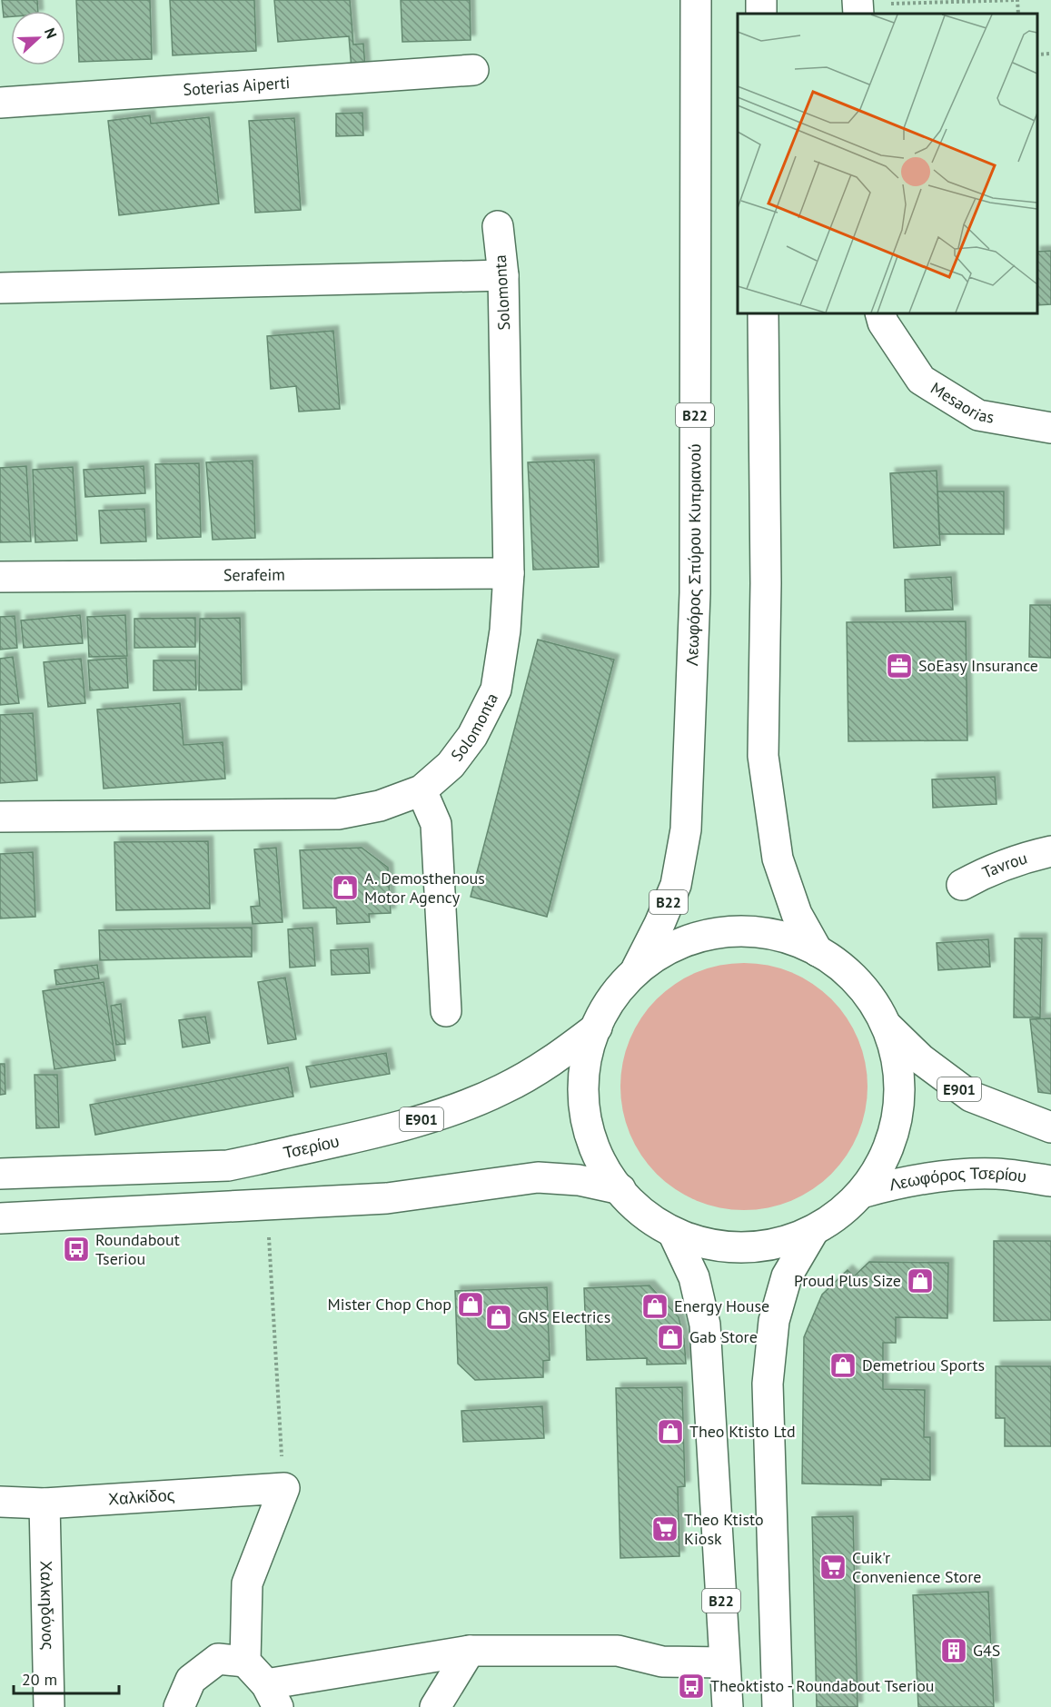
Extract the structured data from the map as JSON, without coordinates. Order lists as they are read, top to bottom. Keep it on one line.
{"streets":{"main road":["Soterias Aiperti","Solomonta","Mesaorias","B22","Λεωφόρος Σπύρου Κυπριανού","Serafeim","Tavrou","E901","Τσερίου","Λεωφόρος Τσερίου","Χαλκίδος","Χαλκηδόνος"]},"crossings":[["Solomonta","Serafeim"],["Χαλκίδος","Χαλκηδόνος"]],"places":{"office":["SoEasy Insurance"],"shop":["A. Demosthenous Motor Agency","Proud Plus Size","Mister Chop Chop","Energy House","GNS Electrics","Gab Store","Demetriou Sports","Theo Ktisto Ltd"],"bus stop":["Roundabout Tseriou","Theoktisto - Roundabout Tseriou"],"supermarket":["Theo Ktisto Kiosk","Cuik'r Convenience Store"],"building":["G4S"]},"scale_bar":"20 m","north":"right"}
